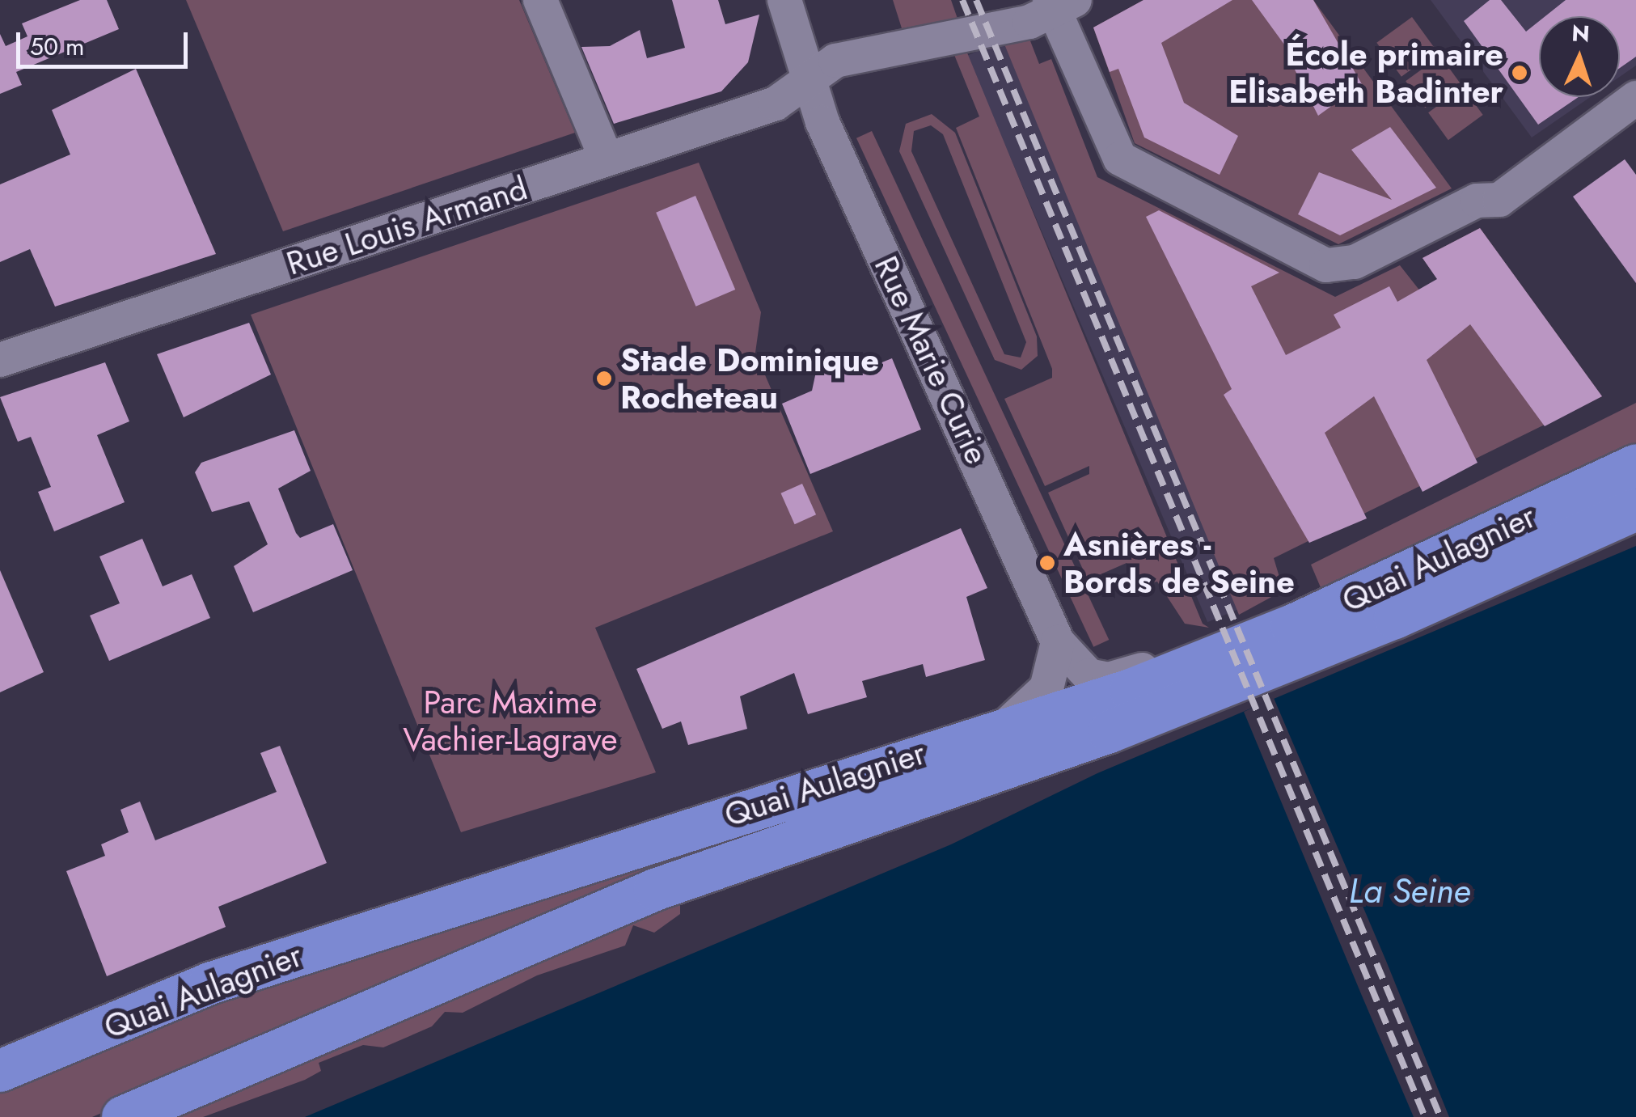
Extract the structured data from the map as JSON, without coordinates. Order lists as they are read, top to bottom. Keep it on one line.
{"streets":{"main road":["Quai Aulagnier"],"street":["Rue Louis Armand","Rue Marie Curie"]},"crossings":[["Rue Louis Armand","Rue Marie Curie"],["Rue Marie Curie","Quai Aulagnier"]],"water":["La Seine"],"parks":["Parc Maxime Vachier-Lagrave"],"places":["École primaire Elisabeth Badinter","Stade Dominique Rocheteau","Asnières - Bords de Seine"],"scale_bar":"50 m","north":"top"}
